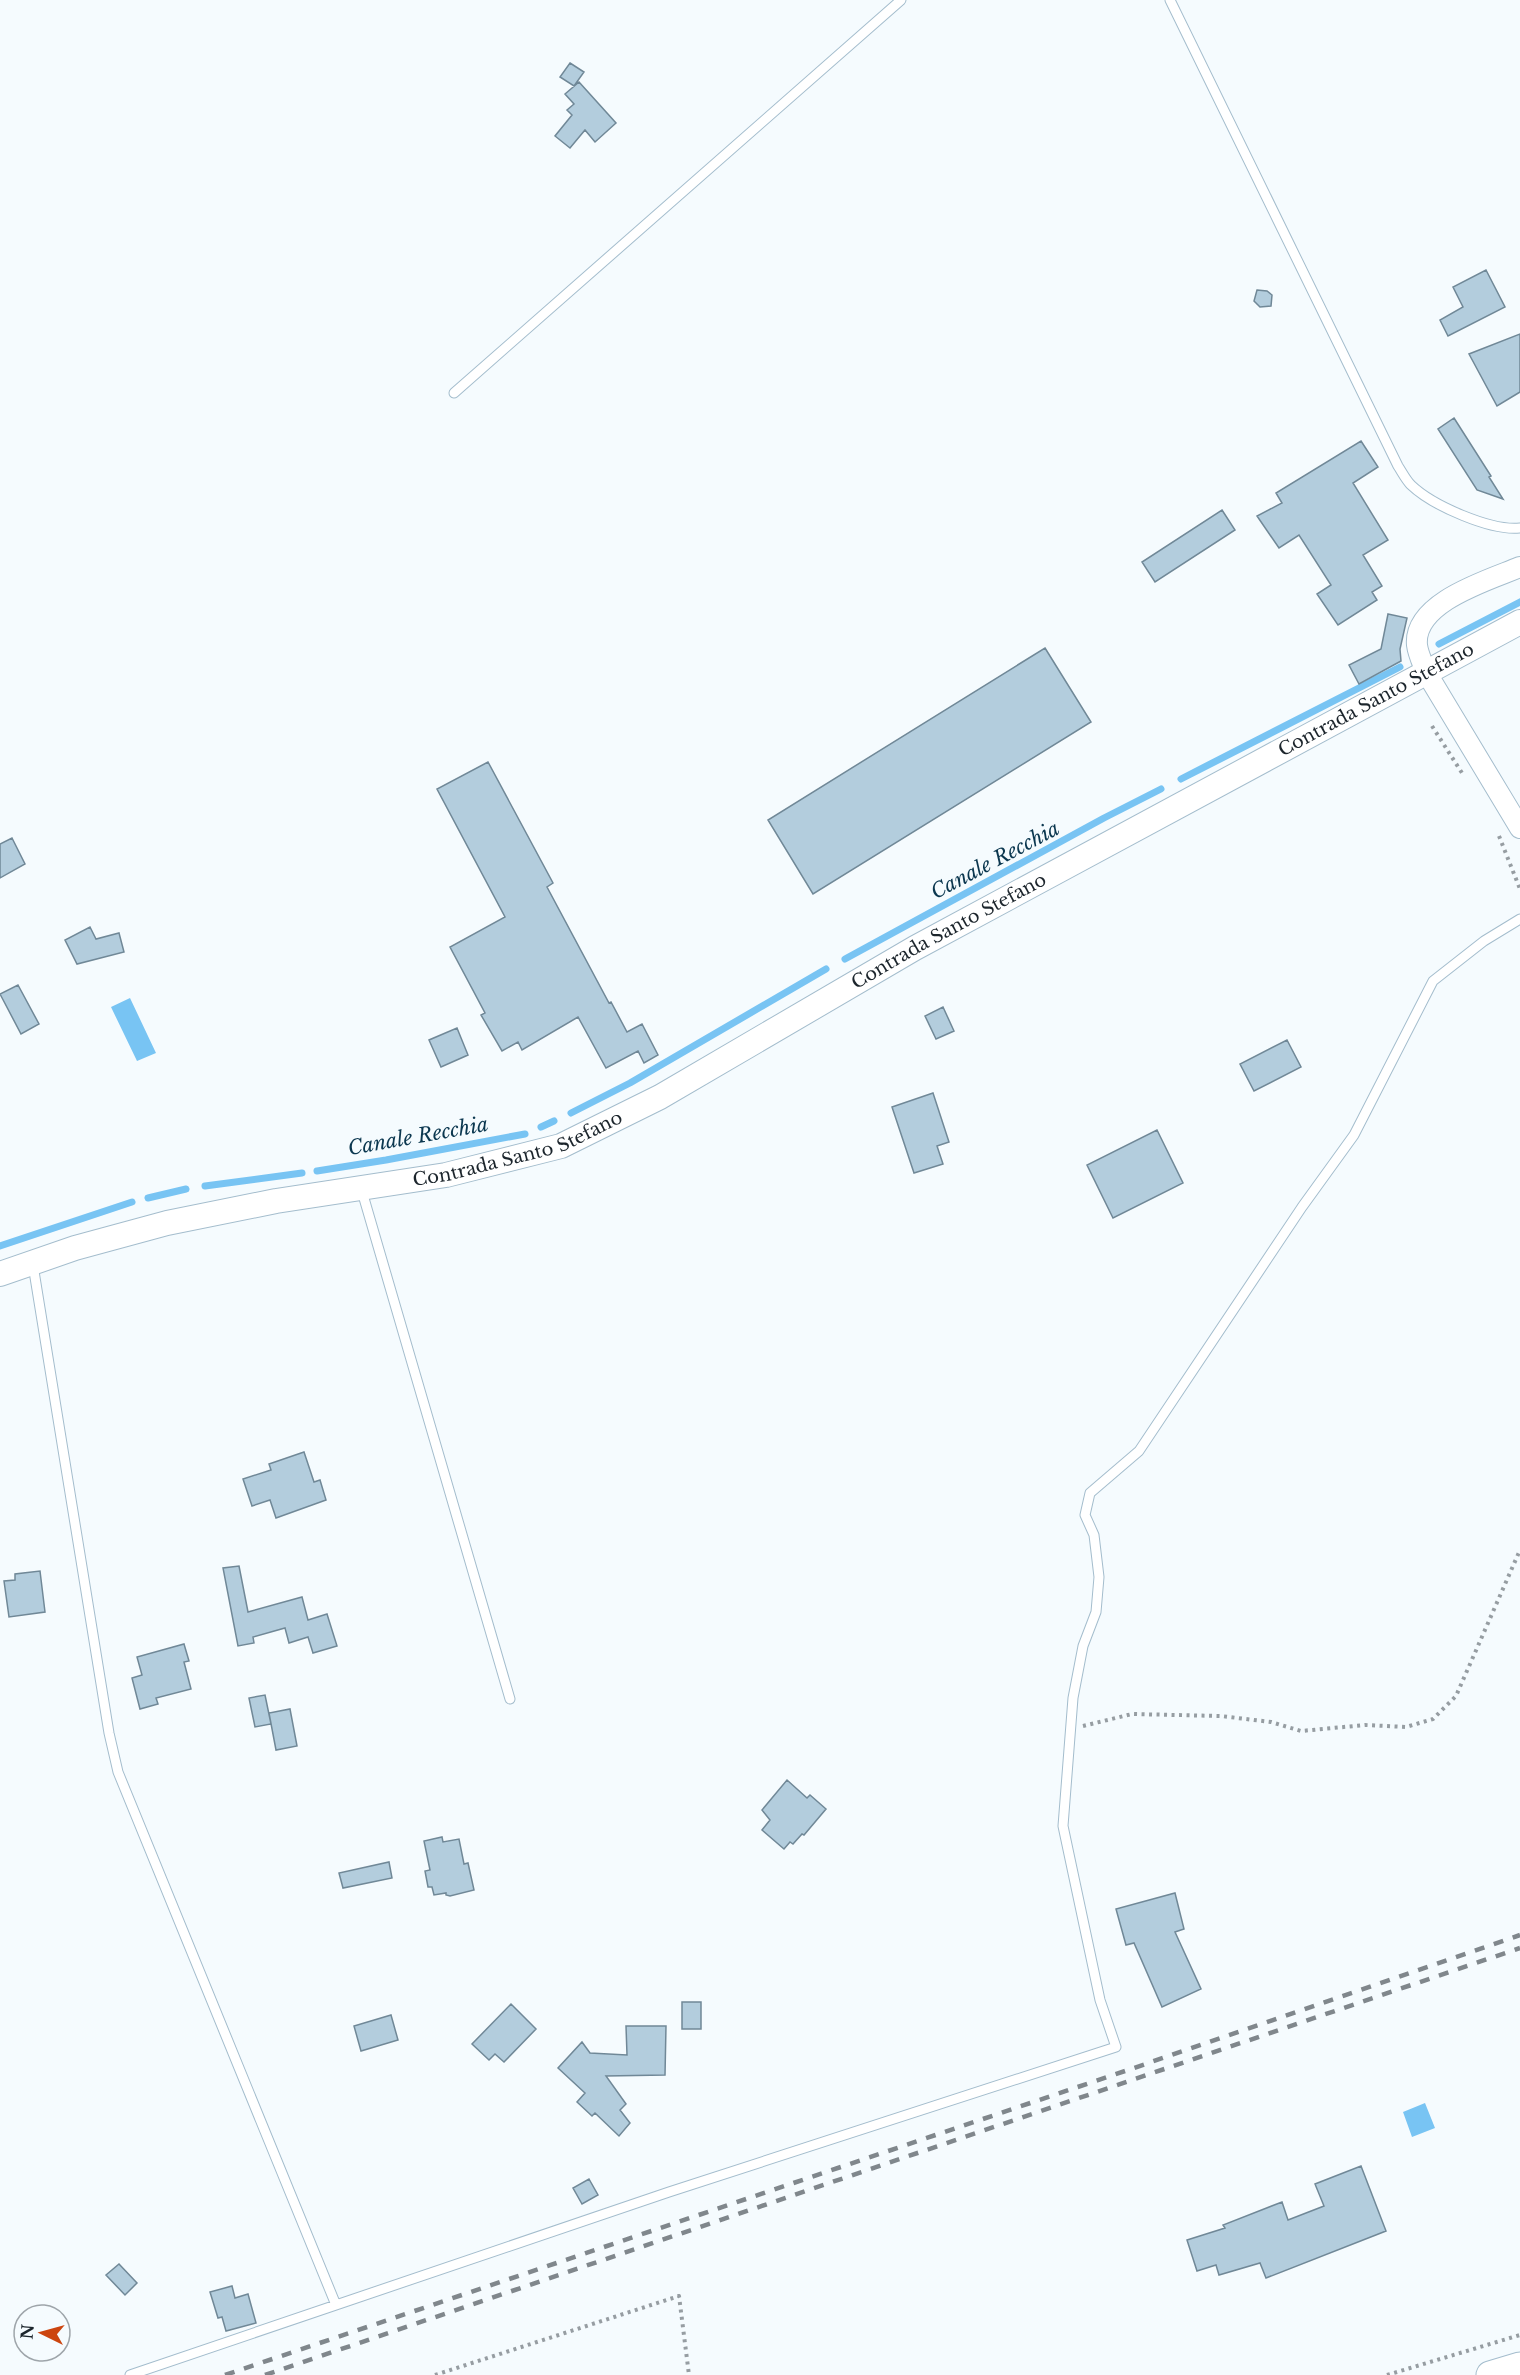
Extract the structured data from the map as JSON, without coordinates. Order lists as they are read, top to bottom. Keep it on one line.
{"streets":{"street":["Contrada Santo Stefano"]},"water":["Canale Recchia"],"north":"left"}
